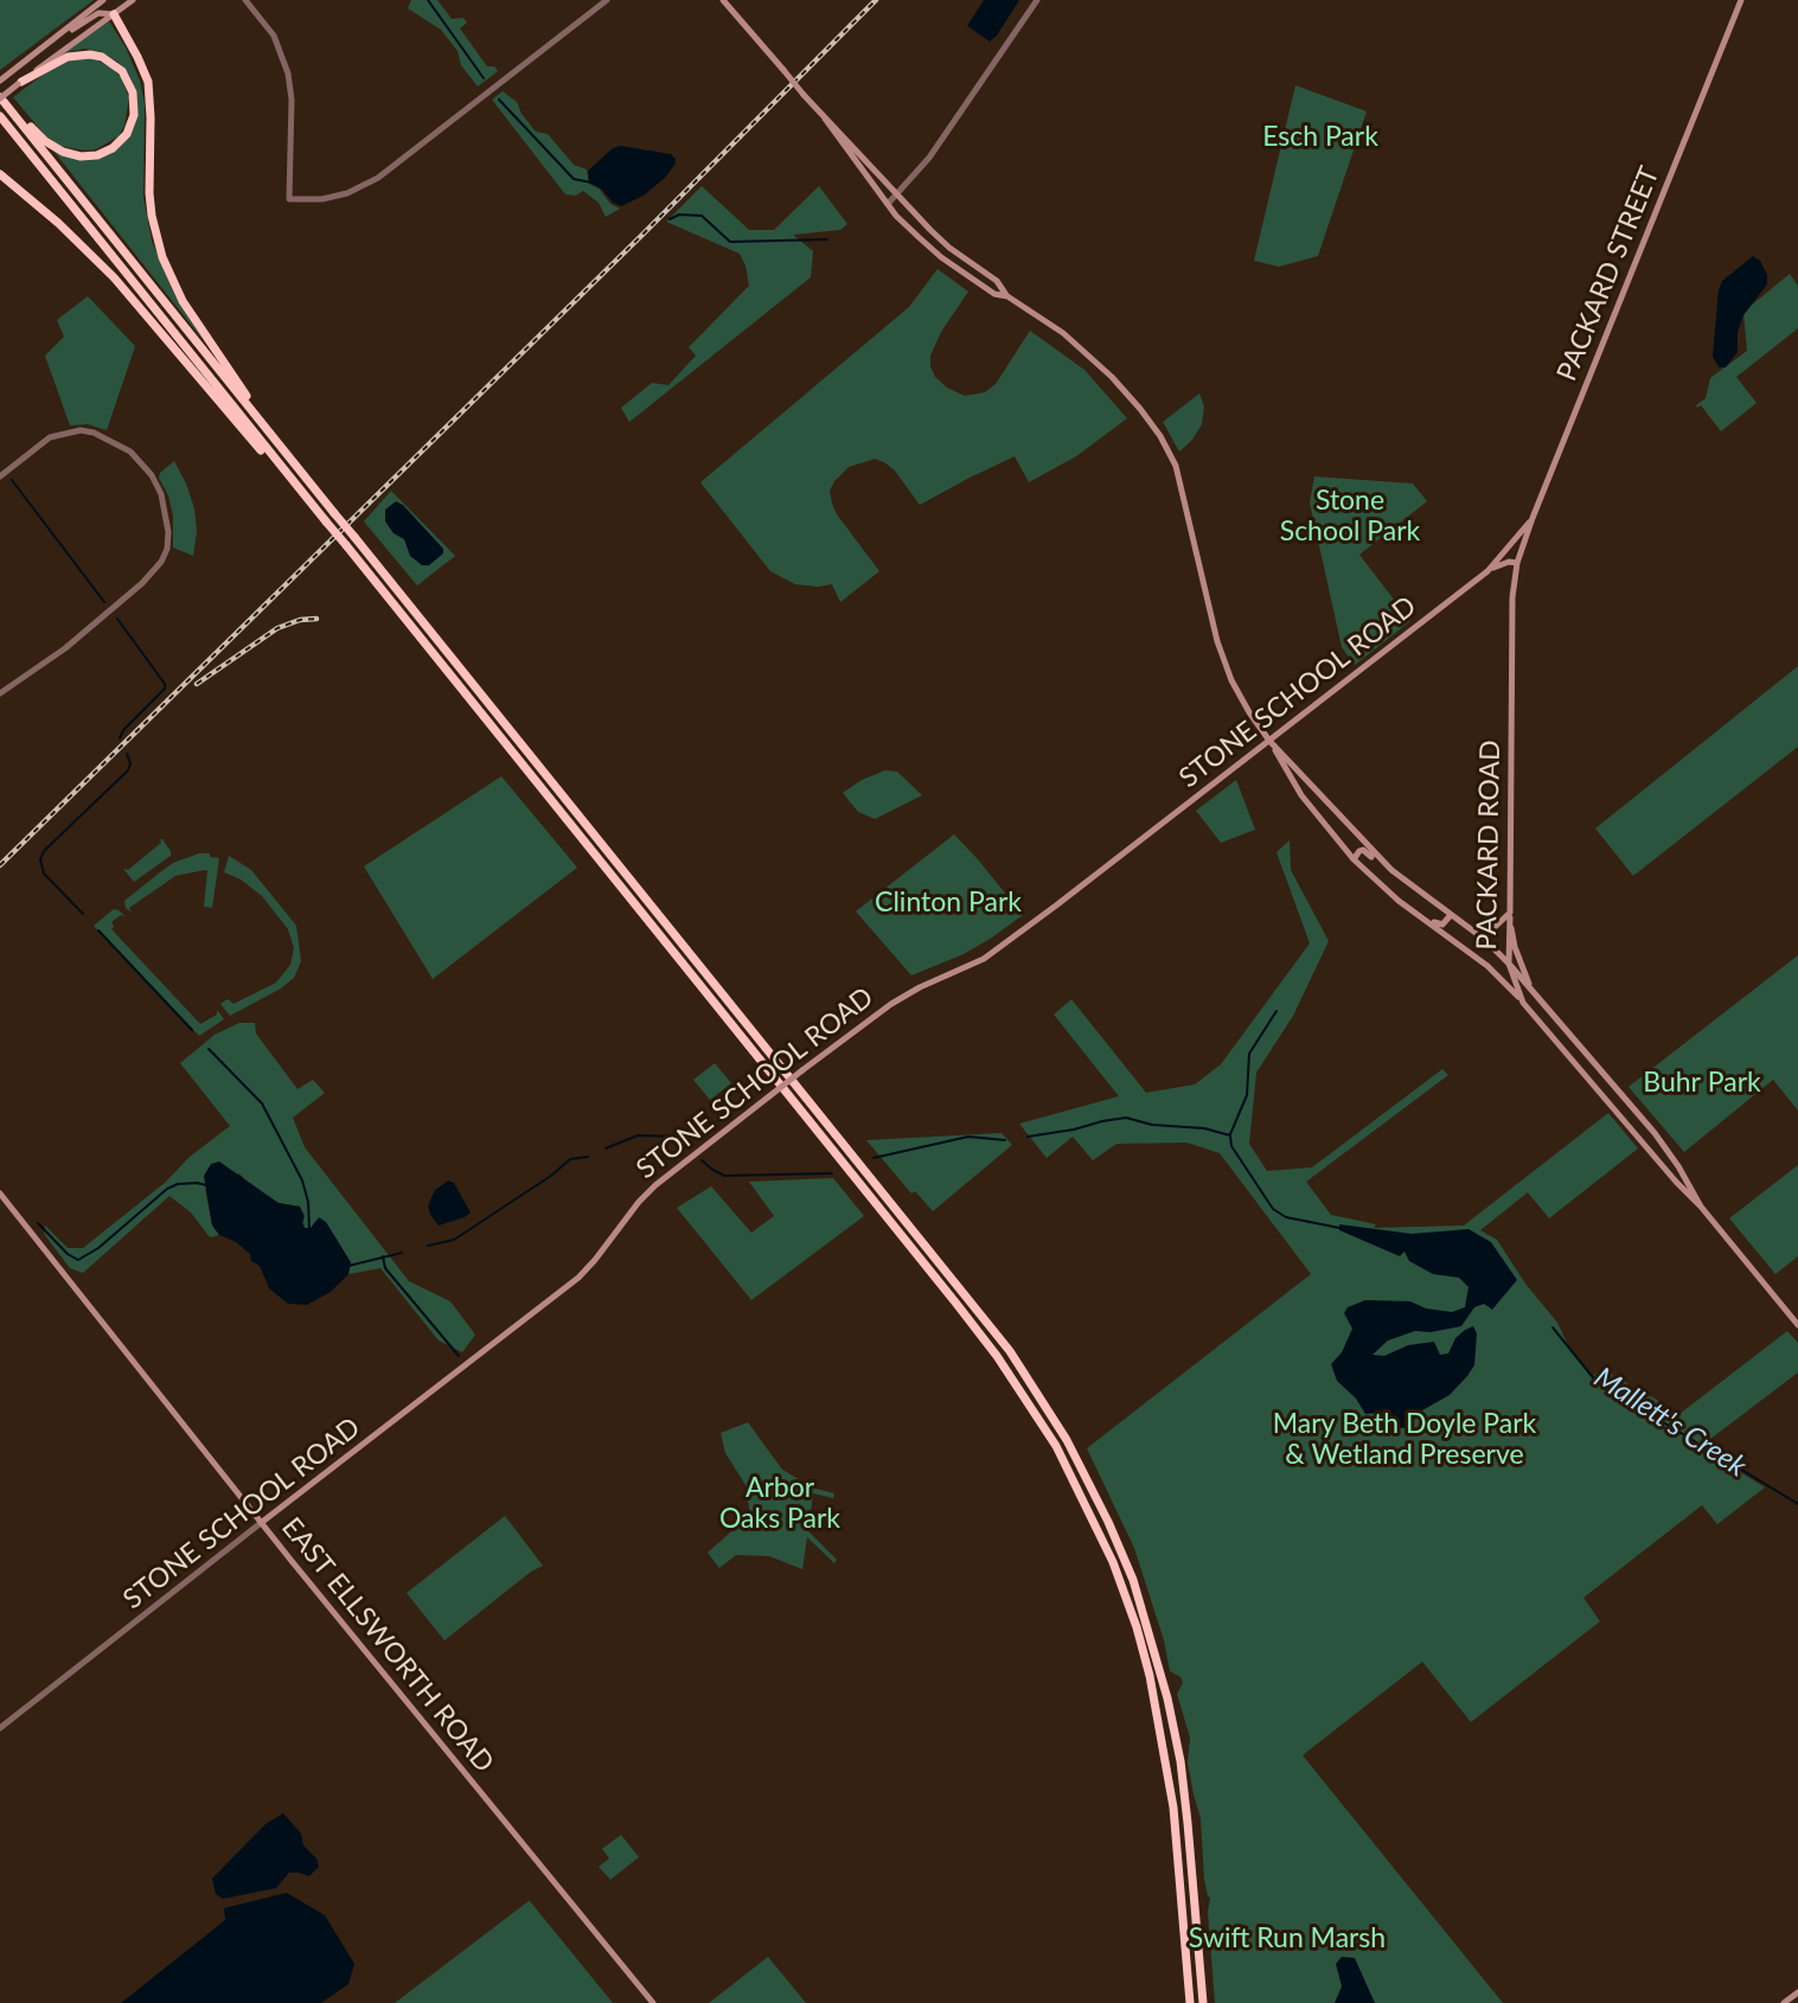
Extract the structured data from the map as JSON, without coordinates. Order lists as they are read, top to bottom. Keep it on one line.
{"streets":{"main road":["PACKARD STREET","STONE SCHOOL ROAD","PACKARD ROAD","EAST ELLSWORTH ROAD"]},"crossings":[["PACKARD STREET","PACKARD ROAD"],["STONE SCHOOL ROAD","EAST ELLSWORTH ROAD"]],"water":["Mallett's Creek"],"parks":["Esch Park","Stone School Park","Clinton Park","Buhr Park","Mary Beth Doyle Park & Wetland Preserve","Arbor Oaks Park","Swift Run Marsh"]}
